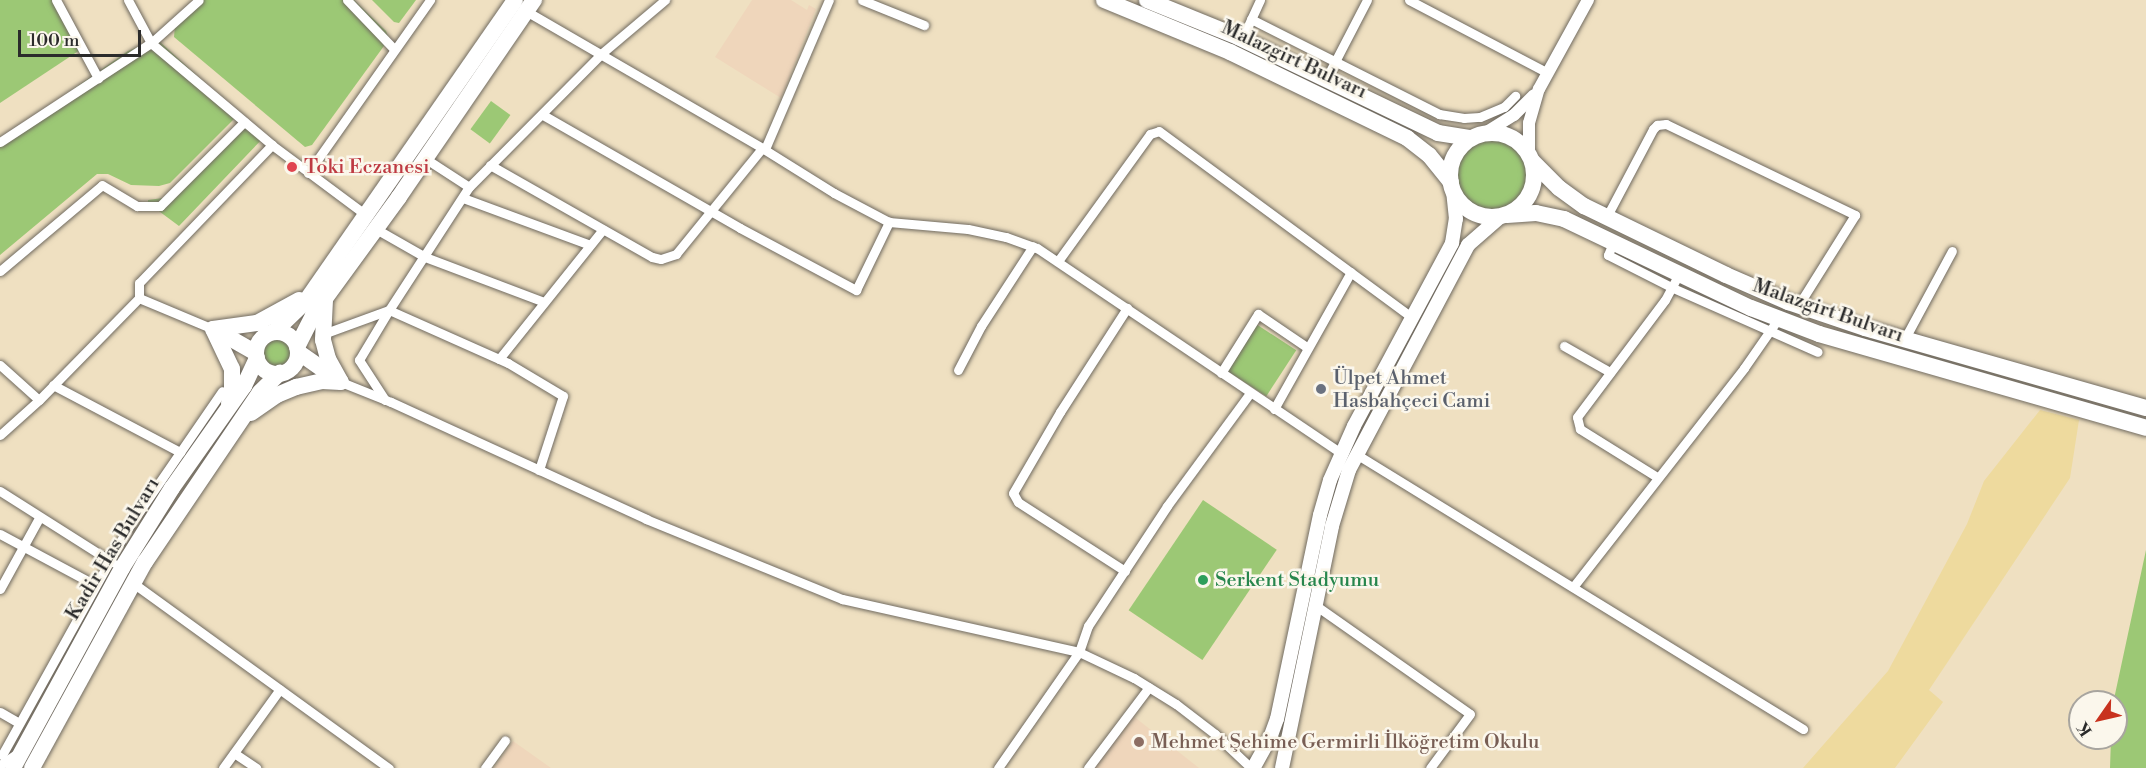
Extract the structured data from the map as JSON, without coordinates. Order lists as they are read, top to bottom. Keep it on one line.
{"streets":{"highway":["Malazgirt Bulvarı","Kadir Has Bulvarı"]},"places":["Toki Eczanesi","Ülpet Ahmet Hasbahçeci Cami","Serkent Stadyumu","Mehmet Şehime Germirli İlköğretim Okulu"],"scale_bar":"100 m","north":"bottom left"}
